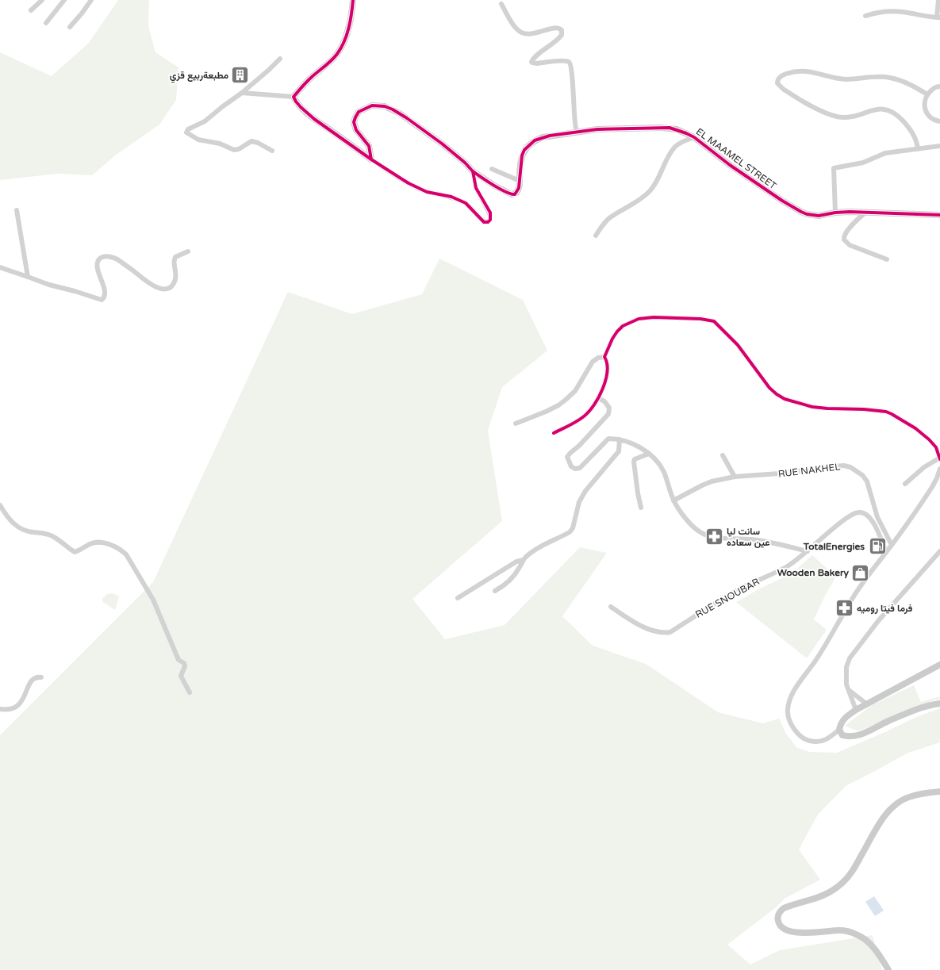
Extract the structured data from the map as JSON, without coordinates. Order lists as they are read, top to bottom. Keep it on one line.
{"streets":{"street":["EL MAAMEL STREET","RUE NAKHEL","RUE SNOUBAR"]},"places":{"building":["مطبعةربيع قزي"],"pharmacy":["سانت ليا عين سعاده","فرما فيتا روميه"],"fuel station":["TotalEnergies"],"shop":["Wooden Bakery"]}}
